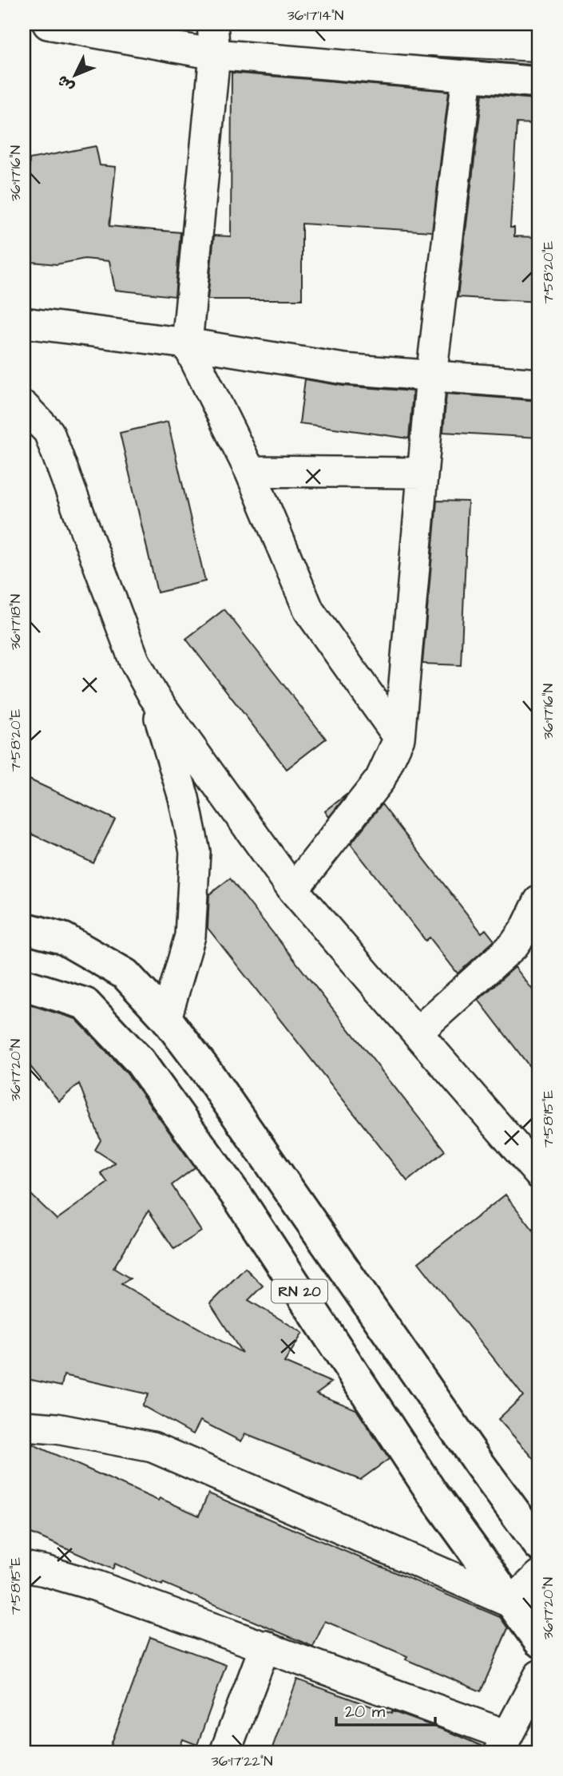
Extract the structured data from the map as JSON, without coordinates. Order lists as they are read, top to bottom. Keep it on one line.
{"streets":{"main road":["RN 20"]},"scale_bar":"20 m","north":"bottom left","coordinates":["36°17'14\"N","36°17'16\"N","7°58'20\"E","36°17'18\"N","36°17'20\"N","7°58'15\"E","36°17'22\"N"]}
